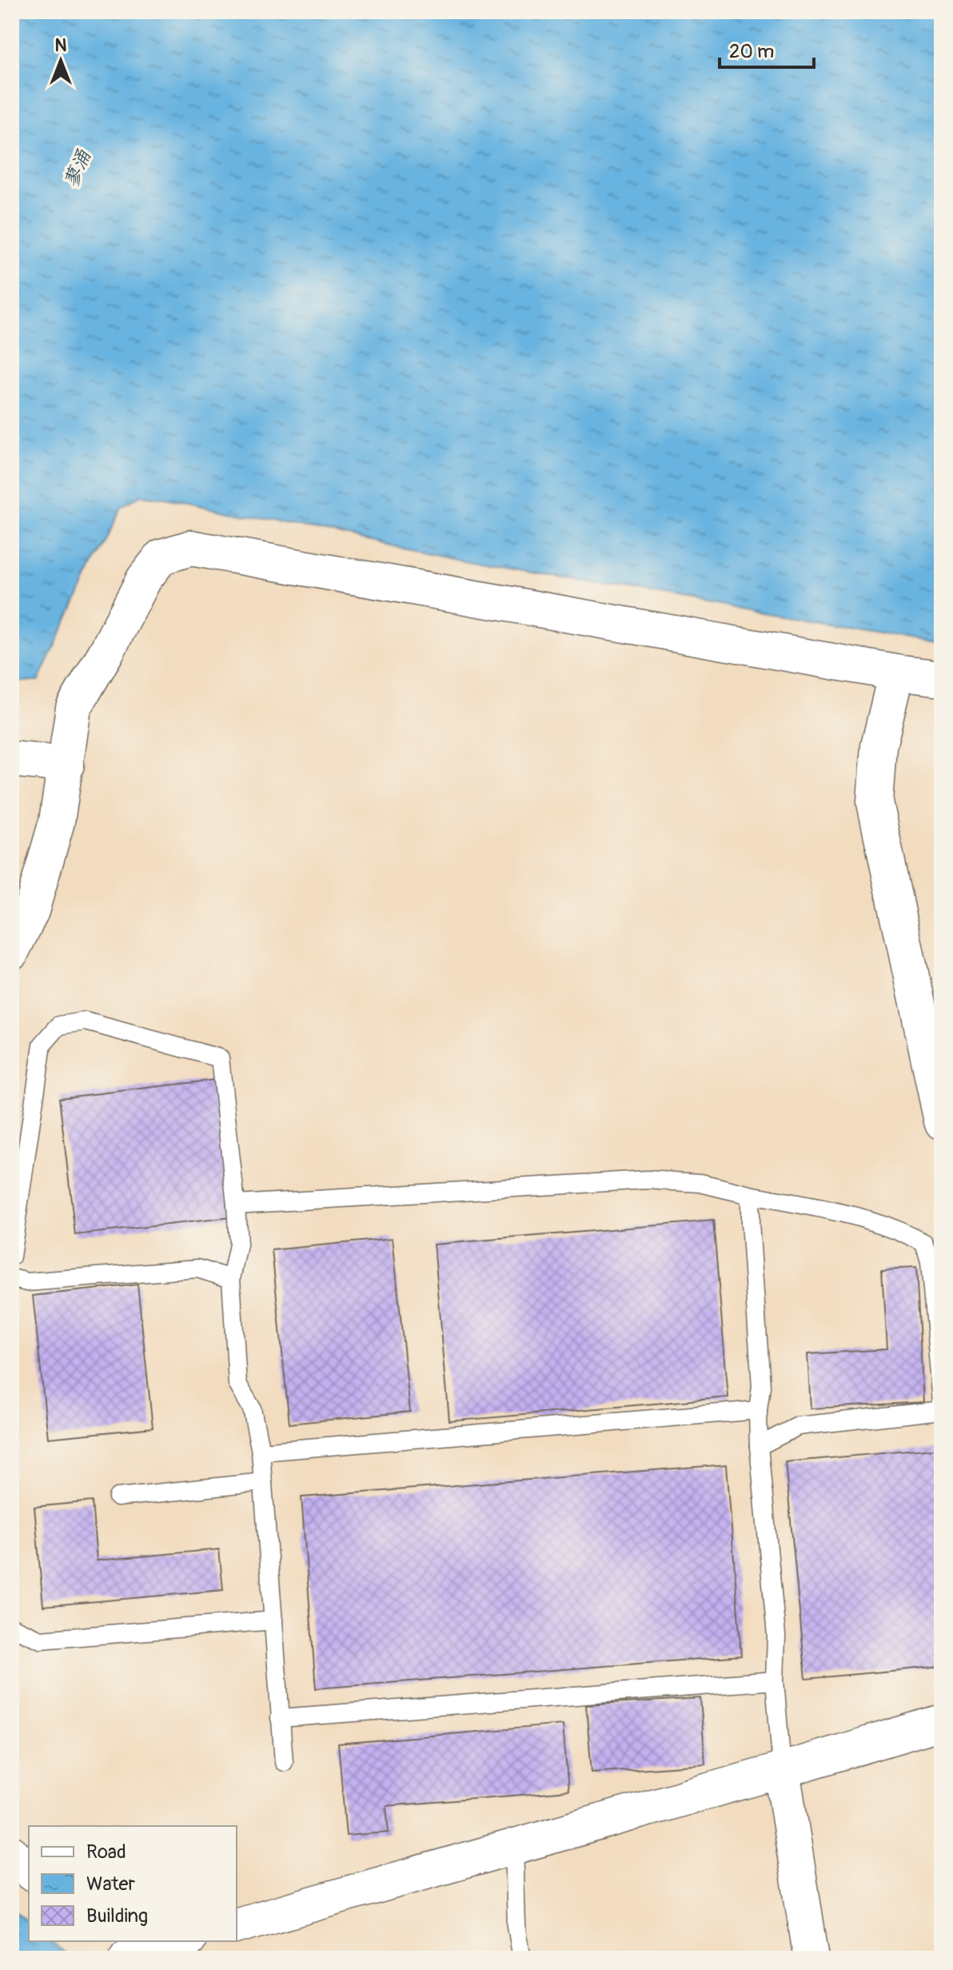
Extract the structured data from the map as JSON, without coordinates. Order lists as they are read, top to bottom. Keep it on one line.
{"water":["蓼涌"],"legend":["Road","Water","Building"],"scale_bar":"20 m","north":"top"}
